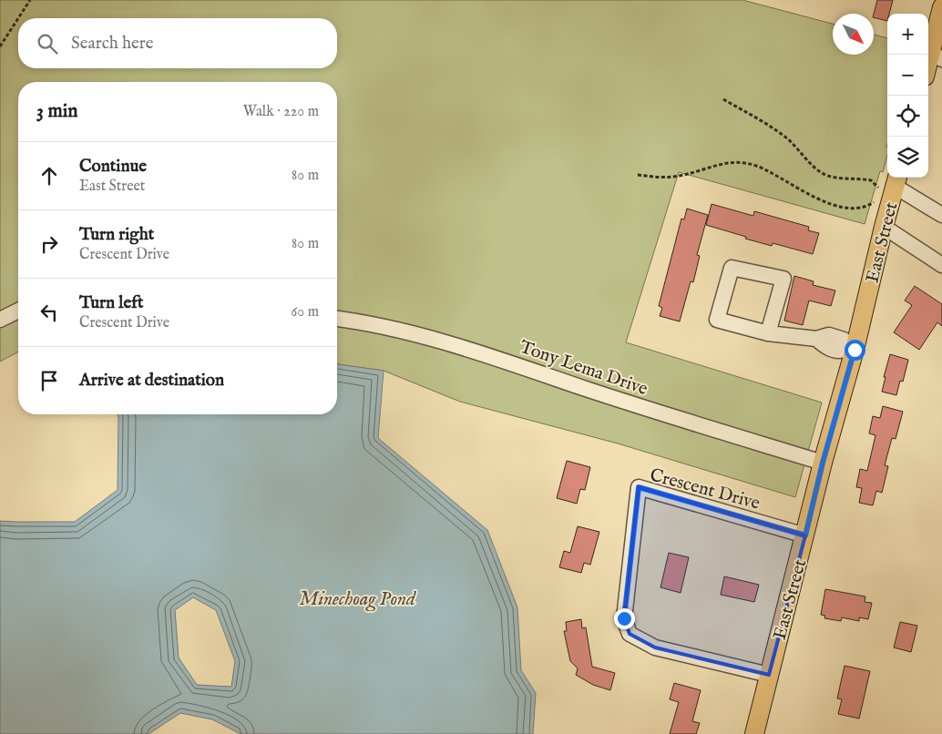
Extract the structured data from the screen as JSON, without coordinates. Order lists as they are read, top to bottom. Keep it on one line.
{"streets":{"main road":["East Street"],"street":["Tony Lema Drive","Crescent Drive"]},"crossings":[["East Street","Tony Lema Drive"],["East Street","Crescent Drive"]],"water":["Minechoag Pond"],"north":"bottom right","page":{"map_buttons":["+","−"],"search":"Search here","heading":["3 min","Walk · 220 m"],"list":[["Continue","East Street","80 m"],["Turn right","Crescent Drive","80 m"],["Turn left","Crescent Drive","60 m"],"Arrive at destination"]}}
